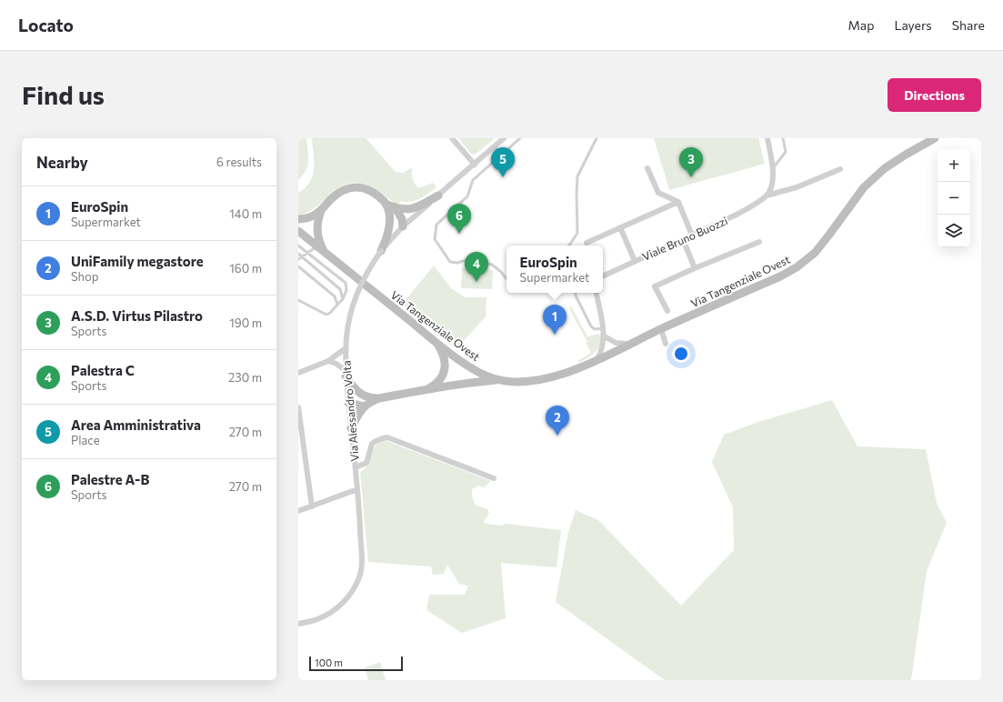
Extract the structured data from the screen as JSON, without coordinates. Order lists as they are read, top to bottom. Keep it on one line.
{"streets":{"main road":["Via Tangenziale Ovest"],"street":["Viale Bruno Buozzi","Via Alessandro Volta"]},"scale_bar":"100 m","page":{"header":"Locato","nav":["Map","Layers","Share"],"buttons":"Directions","title":"Find us","heading":["Nearby","6 results"],"pins":["3","5","6","4","1","2"],"map_buttons":["+","−"],"list":[{"mark":"1","name":"EuroSpin","note":"Supermarket","value":"140 m"},{"mark":"2","name":"UniFamily megastore","note":"Shop","value":"160 m"},{"mark":"3","name":"A.S.D. Virtus Pilastro","note":"Sports","value":"190 m"},{"mark":"4","name":"Palestra C","note":"Sports","value":"230 m"},{"mark":"5","name":"Area Amministrativa","note":"Place","value":"270 m"},{"mark":"6","name":"Palestre A-B","note":"Sports","value":"270 m"}],"popup":["EuroSpin","Supermarket"],"scale":"100 m"}}
